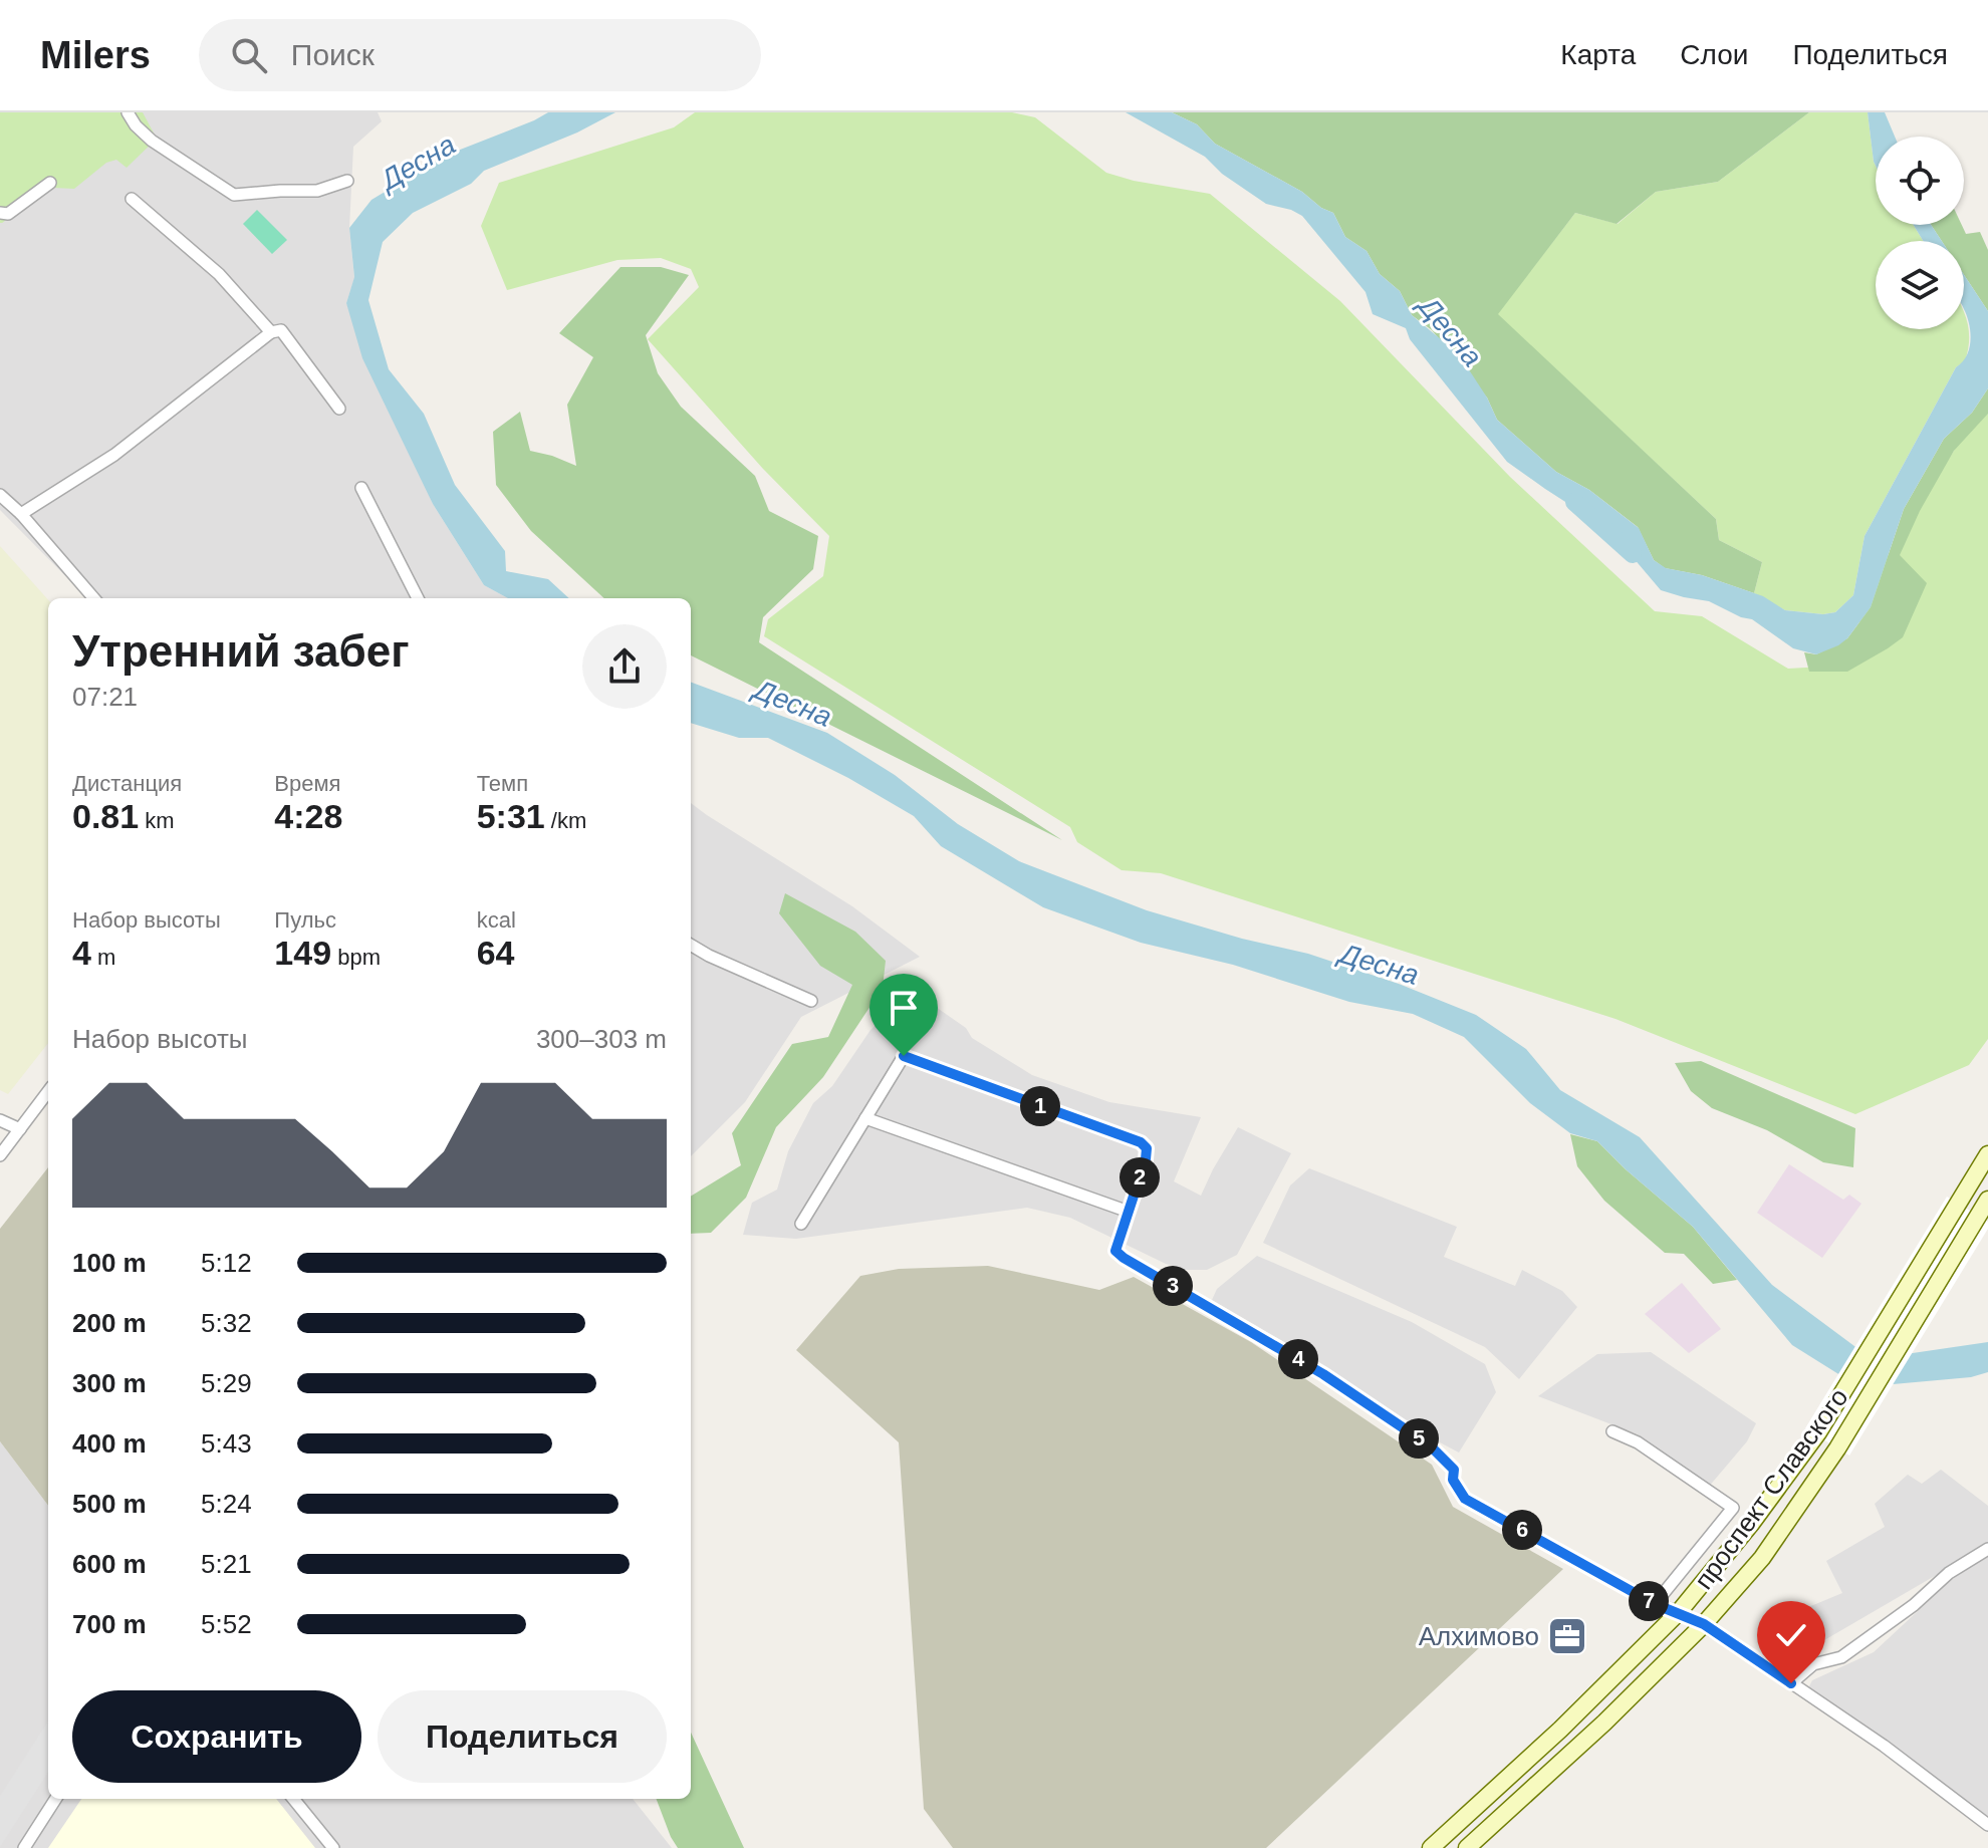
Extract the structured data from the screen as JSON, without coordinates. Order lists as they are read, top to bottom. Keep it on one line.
{"streets":{"main road":["проспект Славского"]},"water":["Десна"],"places":{"office":["Алхимово"]},"page":{"header":"Milers","search":"Поиск","nav":["Карта","Слои","Поделиться"],"heading":["Утренний забег","07:21"],"stats":[["Дистанция","0.81 km"],["Время","4:28"],["Темп","5:31 /km"],["Набор высоты","4 m"],["Пульс","149 bpm"],["kcal","64"]],"chart":["Набор высоты","300–303 m"],"pins":["1","2","3","4","5","6","7"],"list":[{"name":"100 m","note":"5:12"},{"name":"200 m","note":"5:32"},{"name":"300 m","note":"5:29"},{"name":"400 m","note":"5:43"},{"name":"500 m","note":"5:24"},{"name":"600 m","note":"5:21"},{"name":"700 m","note":"5:52"}],"buttons":["Сохранить","Поделиться"]}}
